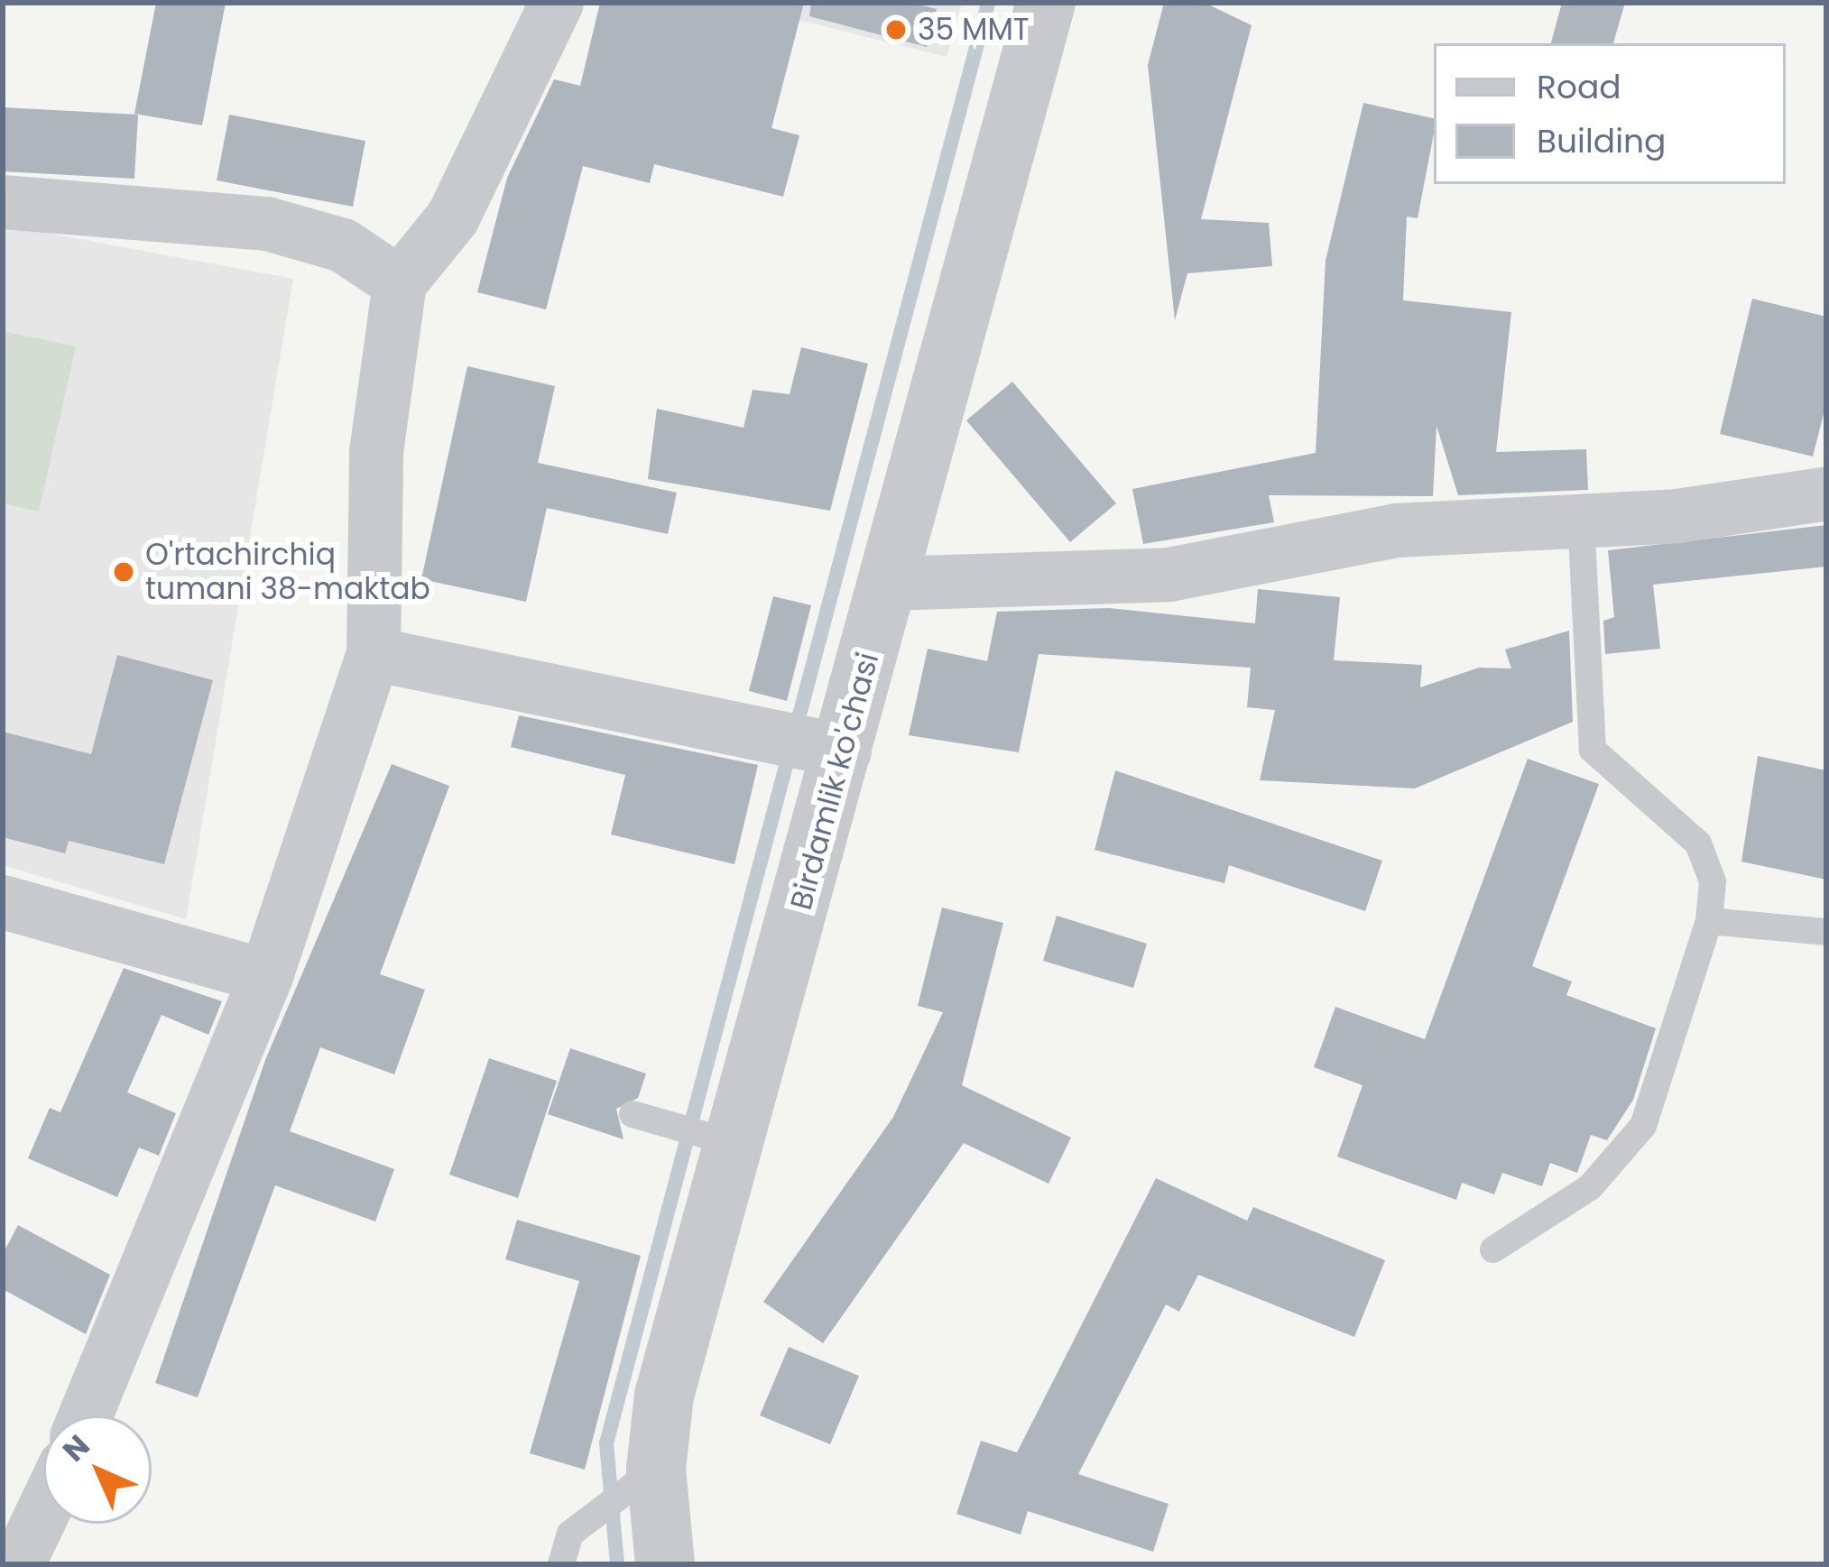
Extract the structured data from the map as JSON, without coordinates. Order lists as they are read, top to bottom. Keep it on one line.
{"streets":{"street":["Birdamlik ko'chasi"]},"places":["35 MMT","O'rtachirchiq tumani 38-maktab"],"legend":["Road","Building"],"north":"top left"}
